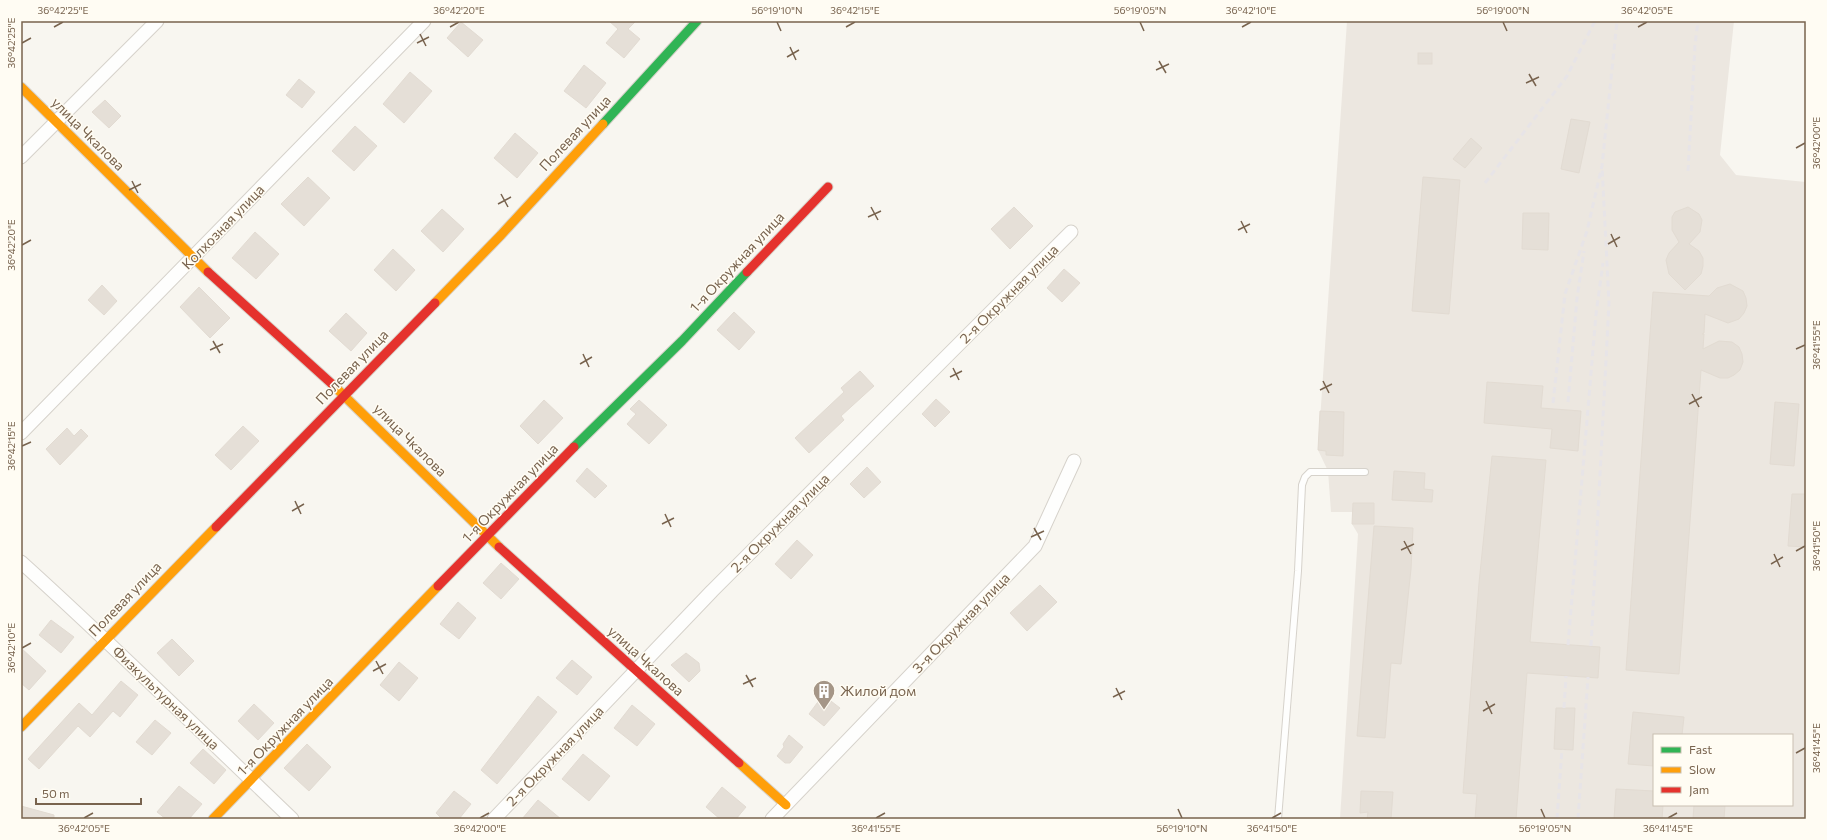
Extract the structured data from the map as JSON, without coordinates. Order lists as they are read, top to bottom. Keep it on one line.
{"streets":{"street":["Полевая улица","улица Чкалова","Колхозная улица","1-я Окружная улица","2-я Окружная улица","3-я Окружная улица","Физкультурная улица"]},"crossings":[["Полевая улица","улица Чкалова"],["Полевая улица","Физкультурная улица"],["улица Чкалова","Колхозная улица"],["улица Чкалова","1-я Окружная улица"],["улица Чкалова","2-я Окружная улица"],["улица Чкалова","3-я Окружная улица"],["1-я Окружная улица","Физкультурная улица"]],"places":{"building":["Жилой дом"]},"legend":["Fast","Slow","Jam"],"scale_bar":"50 m","coordinates":["36°42'25\"E","36°42'20\"E","56°19'10\"N","36°42'15\"E","56°19'05\"N","36°42'10\"E","56°19'00\"N","36°42'05\"E","36°42'00\"E","36°41'55\"E","36°41'50\"E","36°41'45\"E"]}
